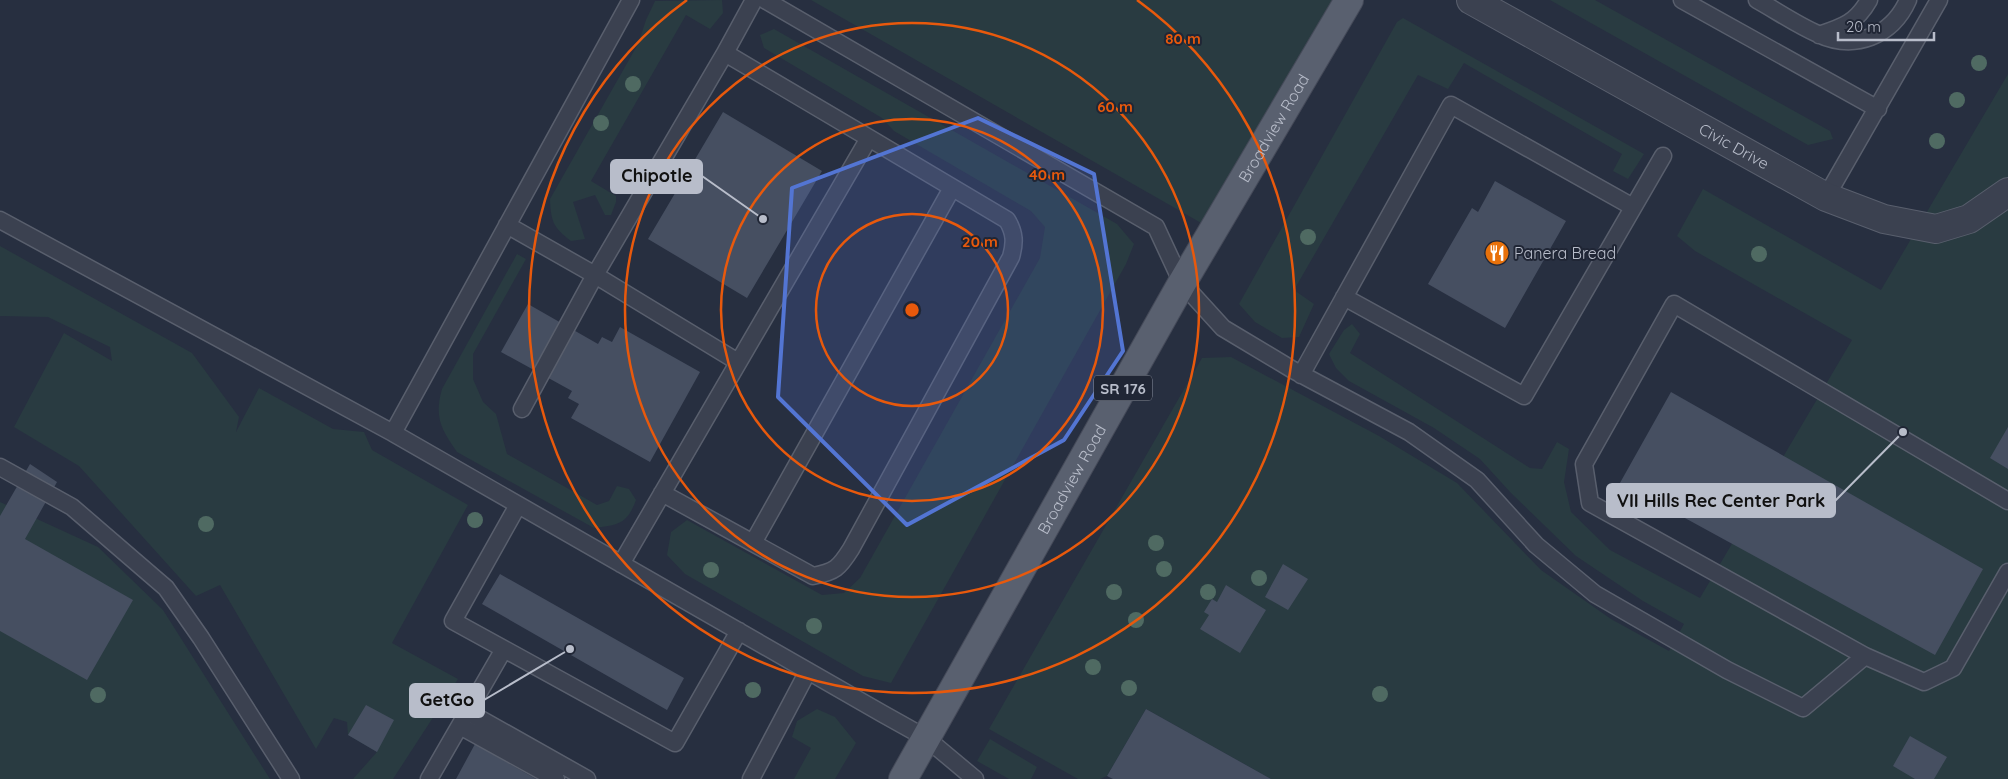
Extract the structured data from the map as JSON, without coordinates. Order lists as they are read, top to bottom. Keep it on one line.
{"streets":{"main road":["Broadview Road","SR 176"],"street":["Civic Drive"]},"places":{"other":["Chipotle","VII Hills Rec Center Park","GetGo"],"restaurant":["Panera Bread"]},"scale_bar":"20 m","rings":["80 m","60 m","40 m","20 m"]}
